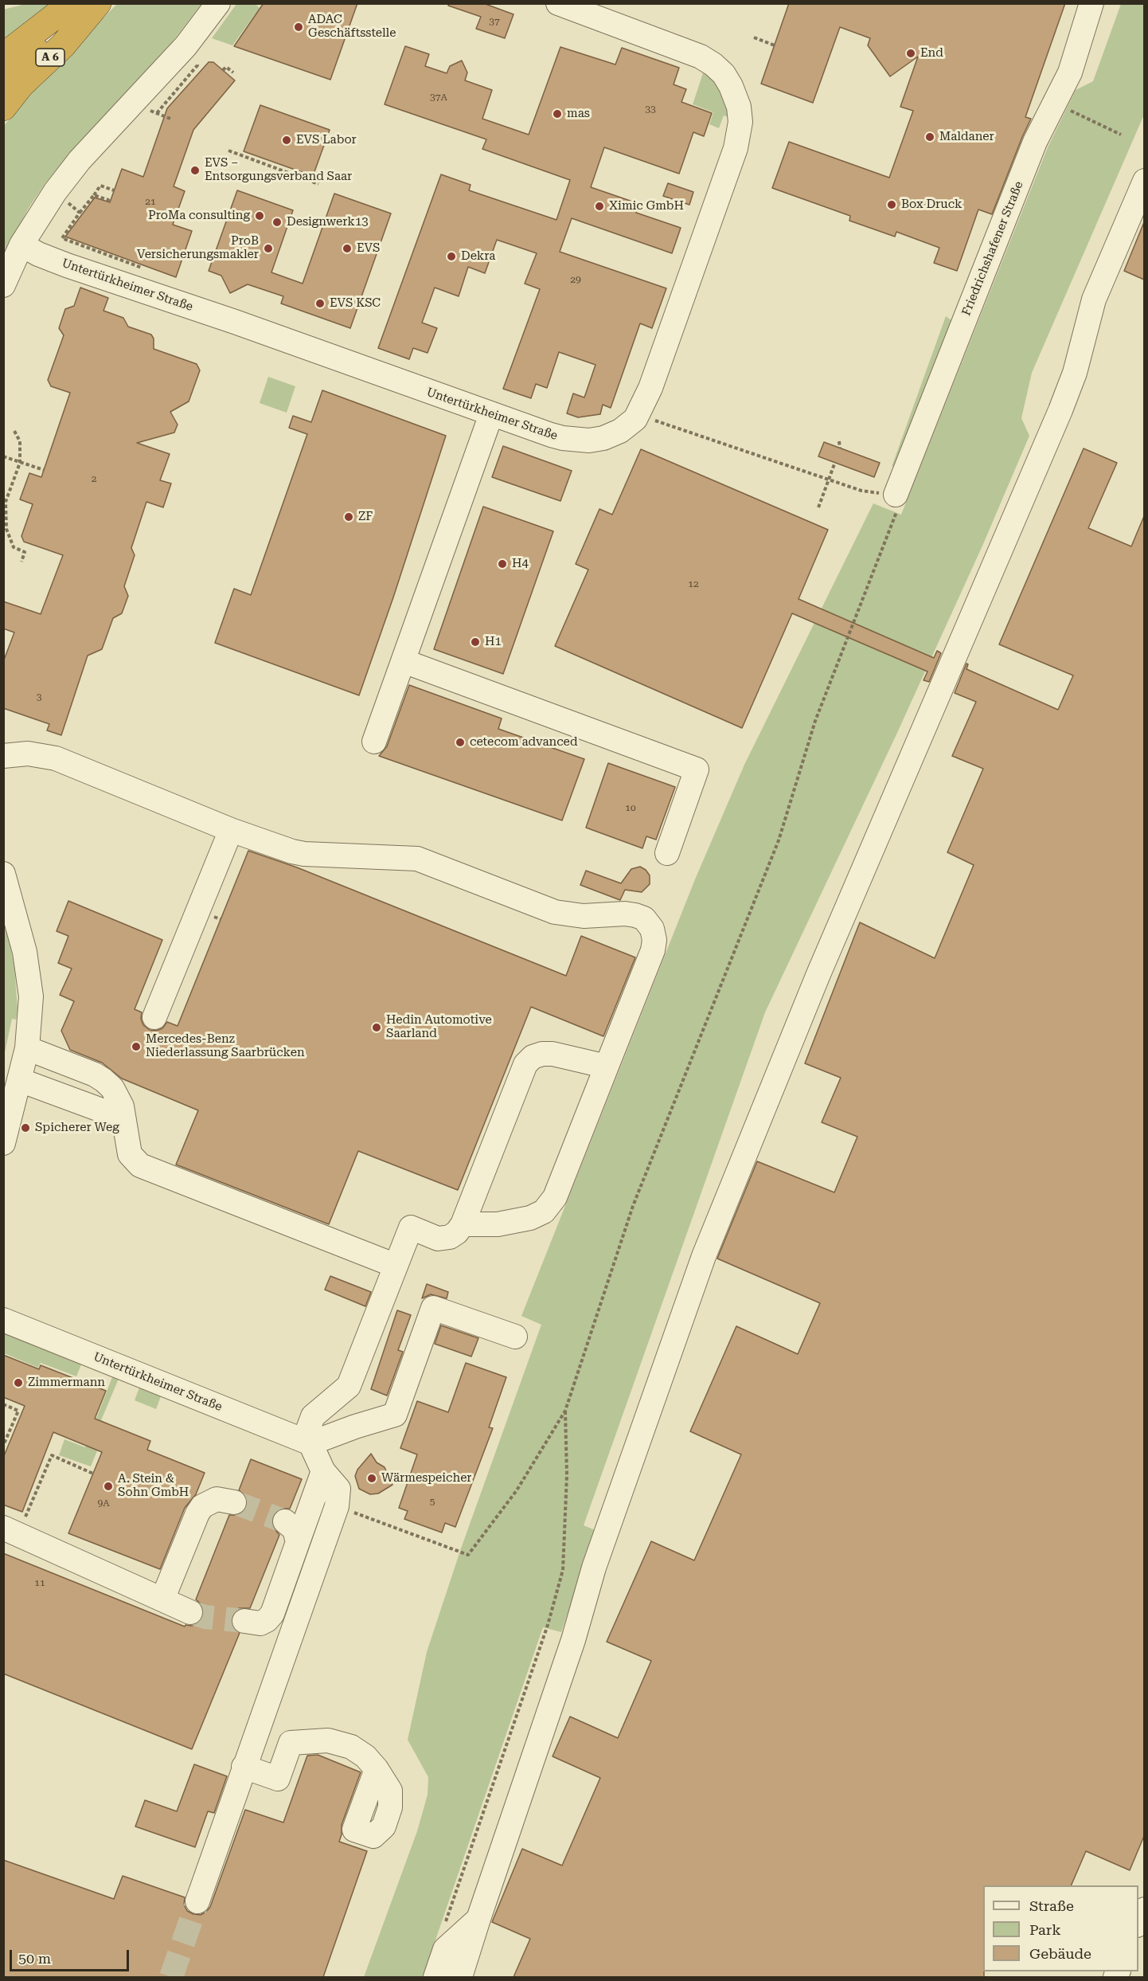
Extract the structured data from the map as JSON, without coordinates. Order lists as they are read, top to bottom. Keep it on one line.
{"streets":{"highway":["A 6"],"street":["Friedrichshafener Straße","Untertürkheimer Straße"]},"places":["ADAC Geschäftsstelle","End","mas","Maldaner","EVS Labor","EVS – Entsorgungsverband Saar","Box Druck","Ximic GmbH","ProMa consulting","Designwerk13","ProB Versicherungsmakler","EVS","Dekra","EVS KSC","ZF","H4","H1","cetecom advanced","Hedin Automotive Saarland","Mercedes-Benz Niederlassung Saarbrücken","Spicherer Weg","Zimmermann","Wärmespeicher","A. Stein & Sohn GmbH"],"house_numbers":["37","37A","33","21","29","2","12","3","10","5","9A","11"],"legend":["Straße","Park","Gebäude"],"scale_bar":"50 m"}
